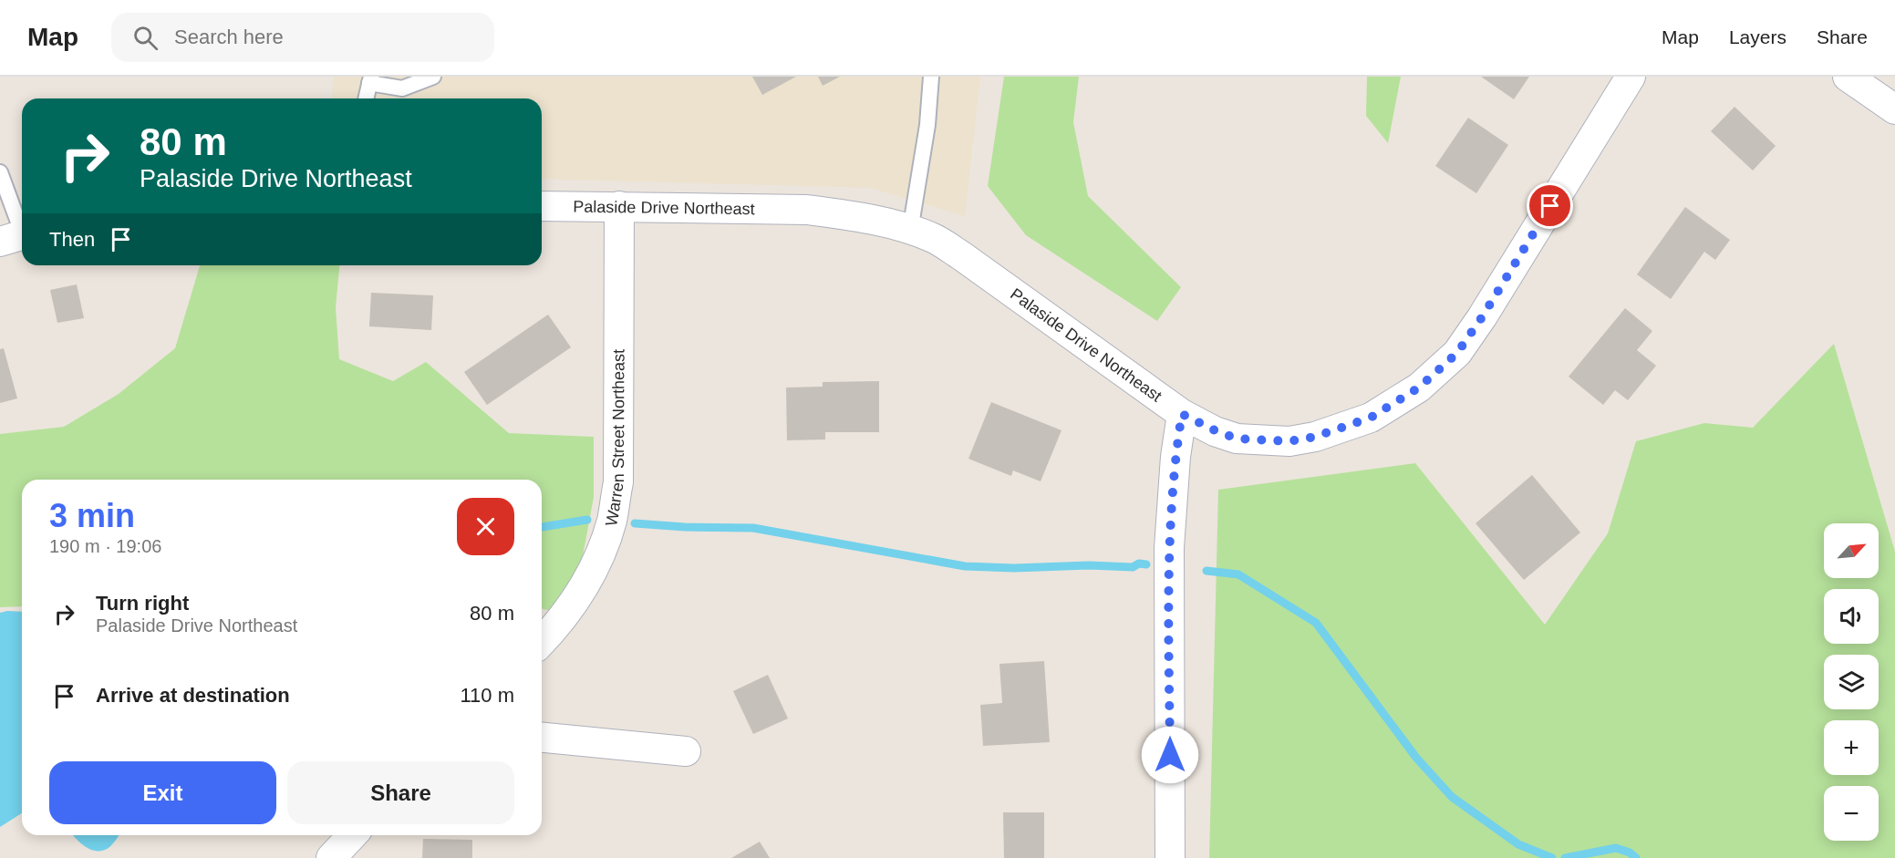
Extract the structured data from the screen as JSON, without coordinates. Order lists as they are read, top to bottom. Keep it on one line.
{"streets":{"street":["Palaside Drive Northeast","Warren Street Northeast"]},"crossings":[["Palaside Drive Northeast","Warren Street Northeast"]],"north":"top right","page":{"header":"Map","search":"Search here","nav":["Map","Layers","Share"],"turn":["80 m","Palaside Drive Northeast"],"then":"Then","heading":["3 min","190 m · 19:06"],"map_buttons":["+","−"],"list":[{"name":"Turn right","note":"Palaside Drive Northeast","value":"80 m"},{"name":"Arrive at destination","value":"110 m"}],"buttons":["Exit","Share"]}}
